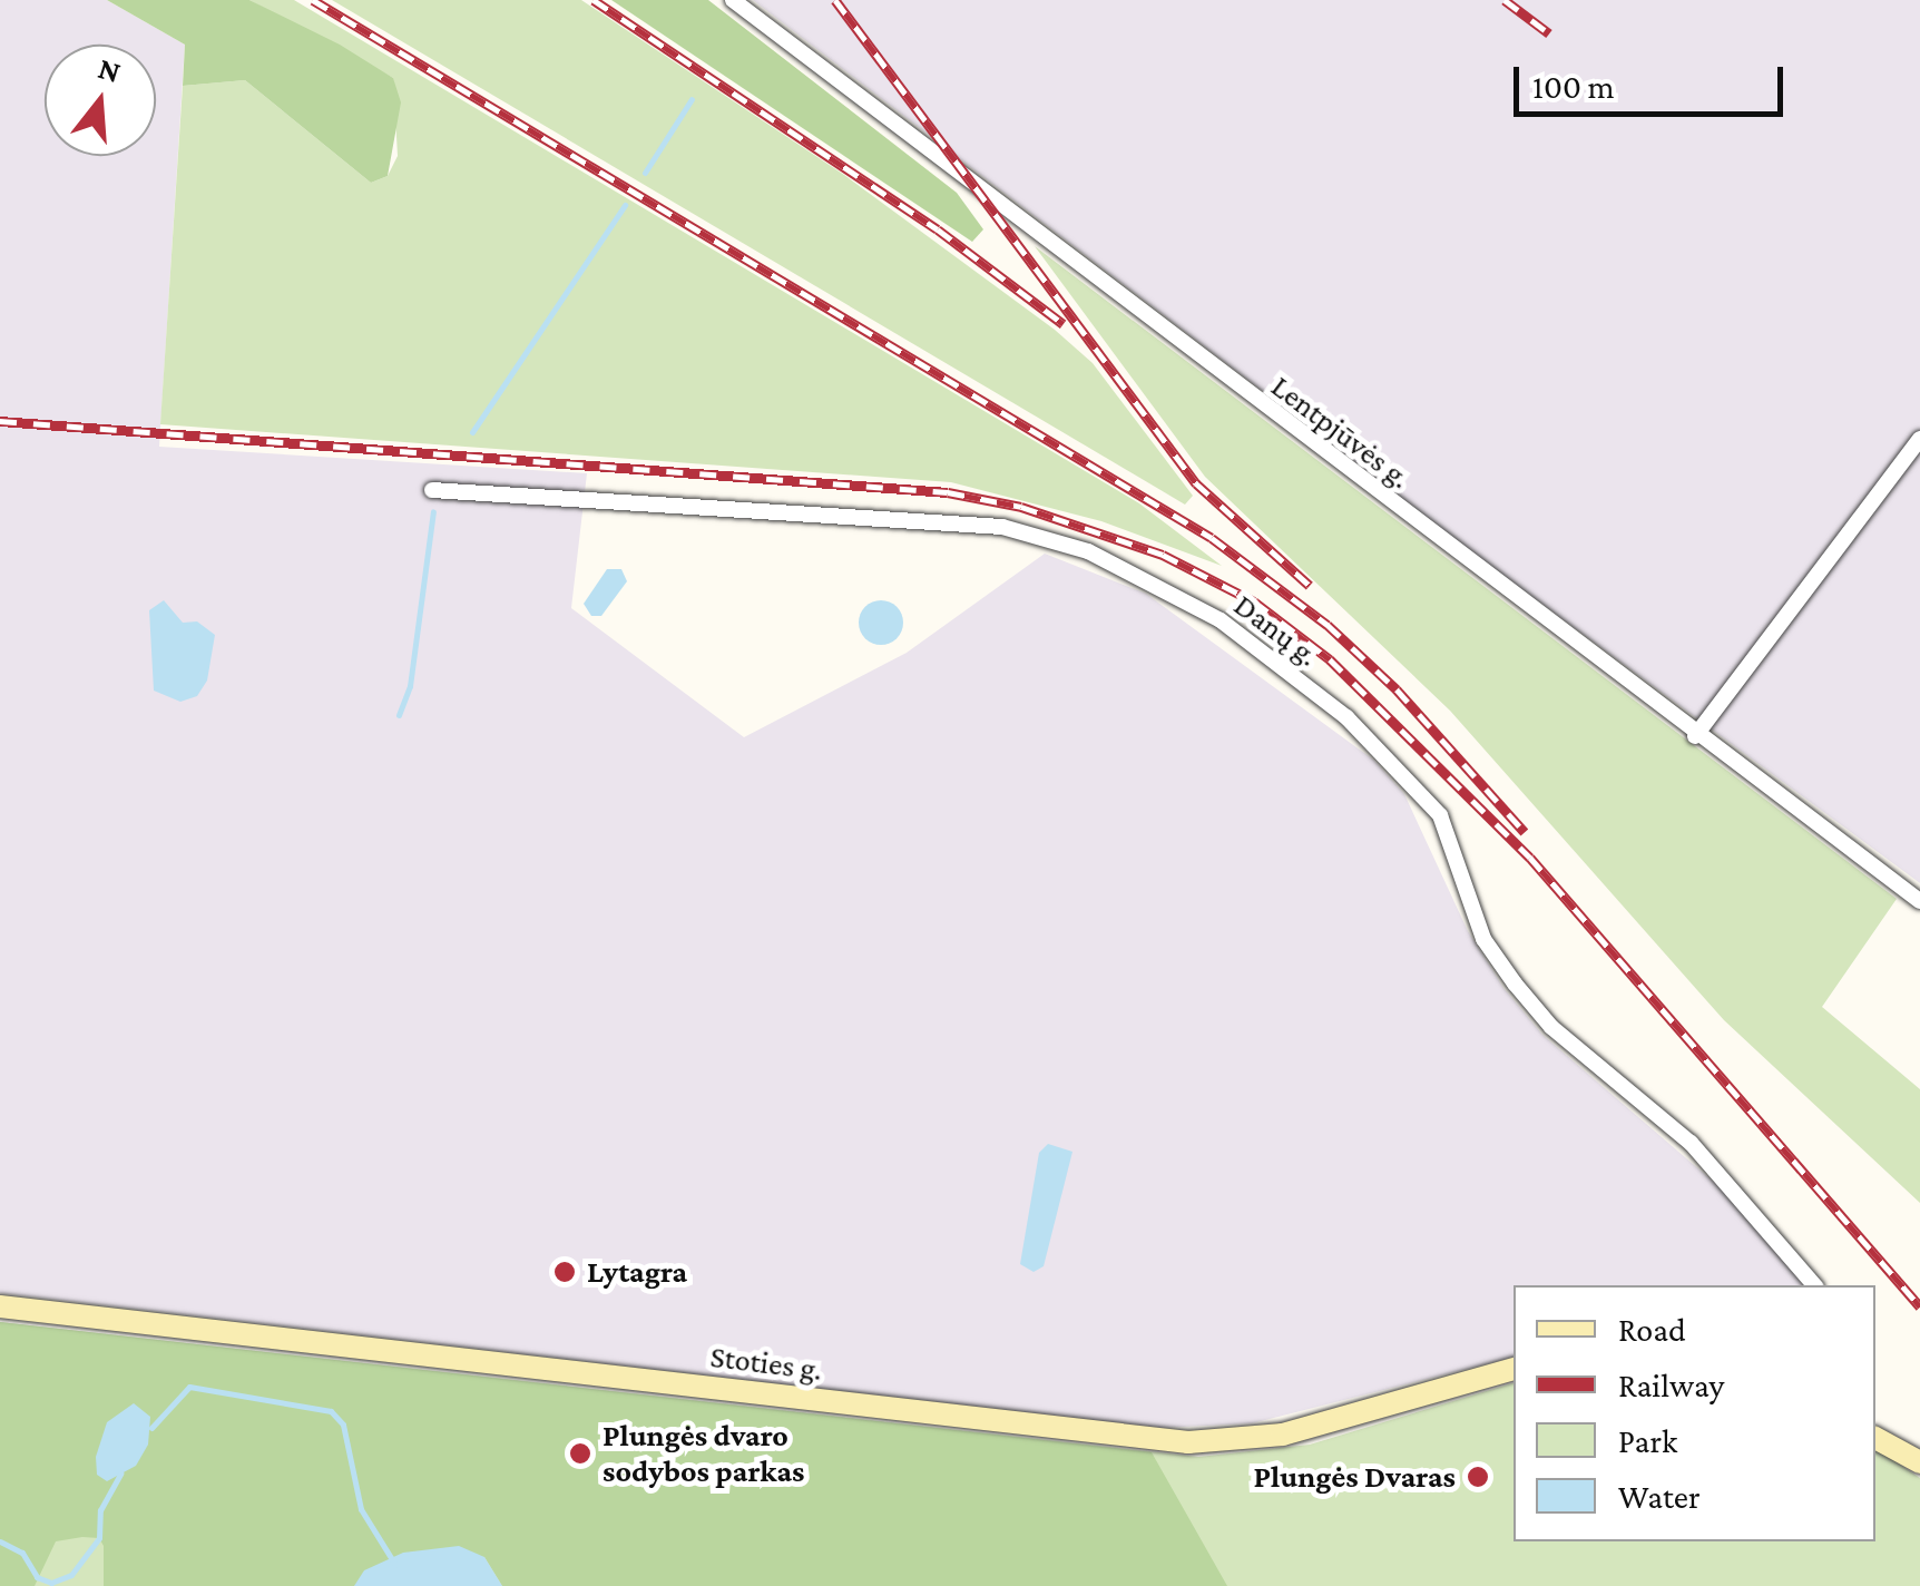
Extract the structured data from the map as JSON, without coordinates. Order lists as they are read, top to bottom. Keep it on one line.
{"streets":{"main road":["Stoties g."],"street":["Lentpjūvės g.","Danų g."]},"places":["Lytagra","Plungės dvaro sodybos parkas","Plungės Dvaras"],"legend":["Road","Railway","Park","Water"],"scale_bar":"100 m","north":"top"}
